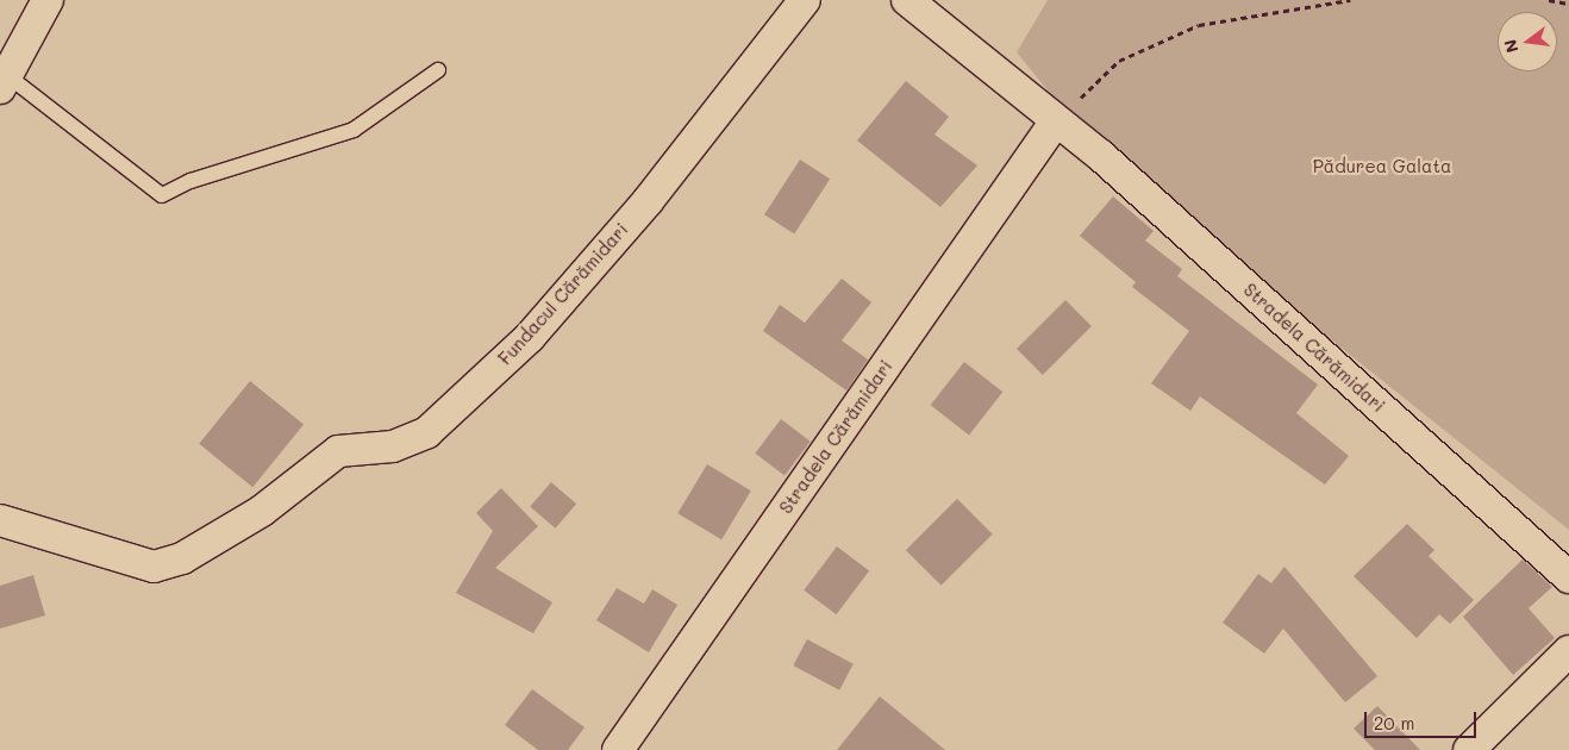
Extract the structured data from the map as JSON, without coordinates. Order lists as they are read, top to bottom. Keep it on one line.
{"streets":{"street":["Fundacul Cărămidari","Stradela Cărămidari"]},"parks":["Pădurea Galata"],"scale_bar":"20 m","north":"left"}
